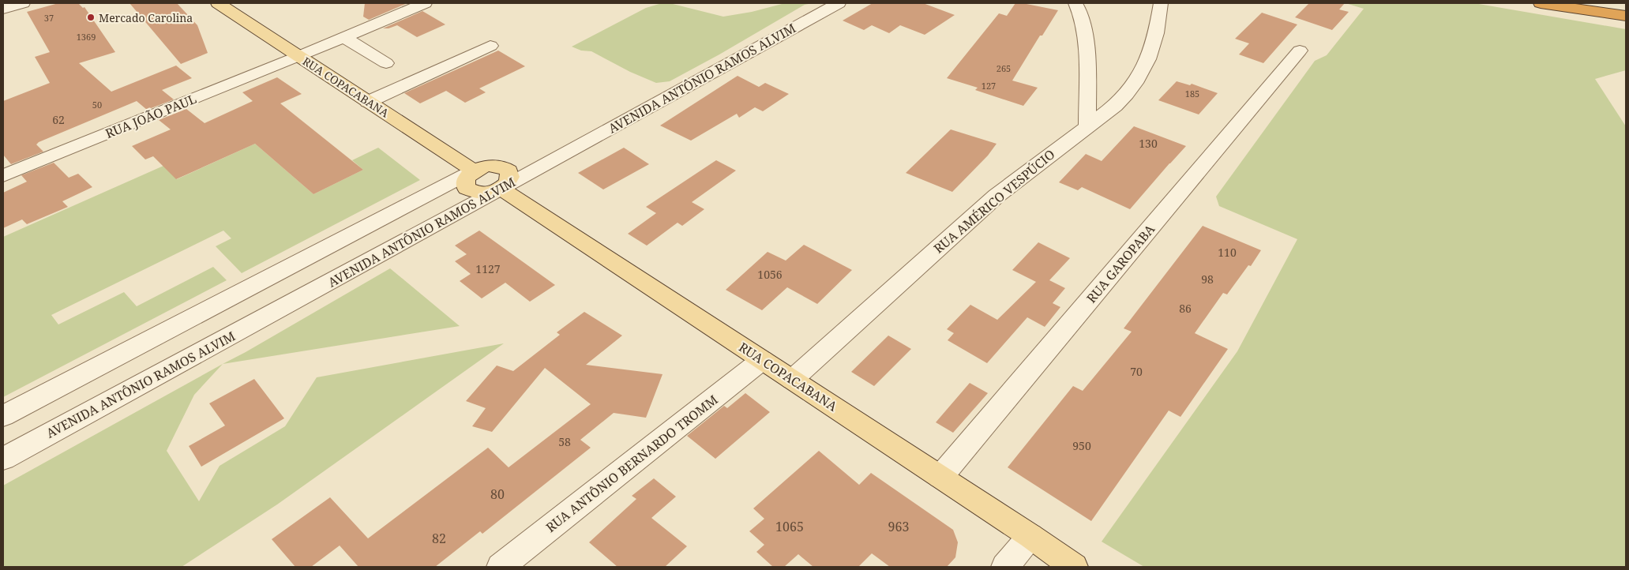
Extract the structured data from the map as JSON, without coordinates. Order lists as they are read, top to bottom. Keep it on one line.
{"streets":{"main road":["RUA COPACABANA"],"street":["AVENIDA ANTÔNIO RAMOS ALVIM","RUA JOÃO PAUL","RUA AMÉRICO VESPÚCIO","RUA GAROPABA","RUA ANTÔNIO BERNARDO TROMM"]},"crossings":[["AVENIDA ANTÔNIO RAMOS ALVIM","RUA COPACABANA"],["RUA COPACABANA","RUA JOÃO PAUL"],["RUA COPACABANA","RUA AMÉRICO VESPÚCIO"],["RUA COPACABANA","RUA GAROPABA"],["RUA COPACABANA","RUA ANTÔNIO BERNARDO TROMM"]],"places":["Mercado Carolina"],"house_numbers":["37","1369","265","127","185","50","62","130","110","1127","1056","98","86","70","58","950","80","1065","963","82"]}
